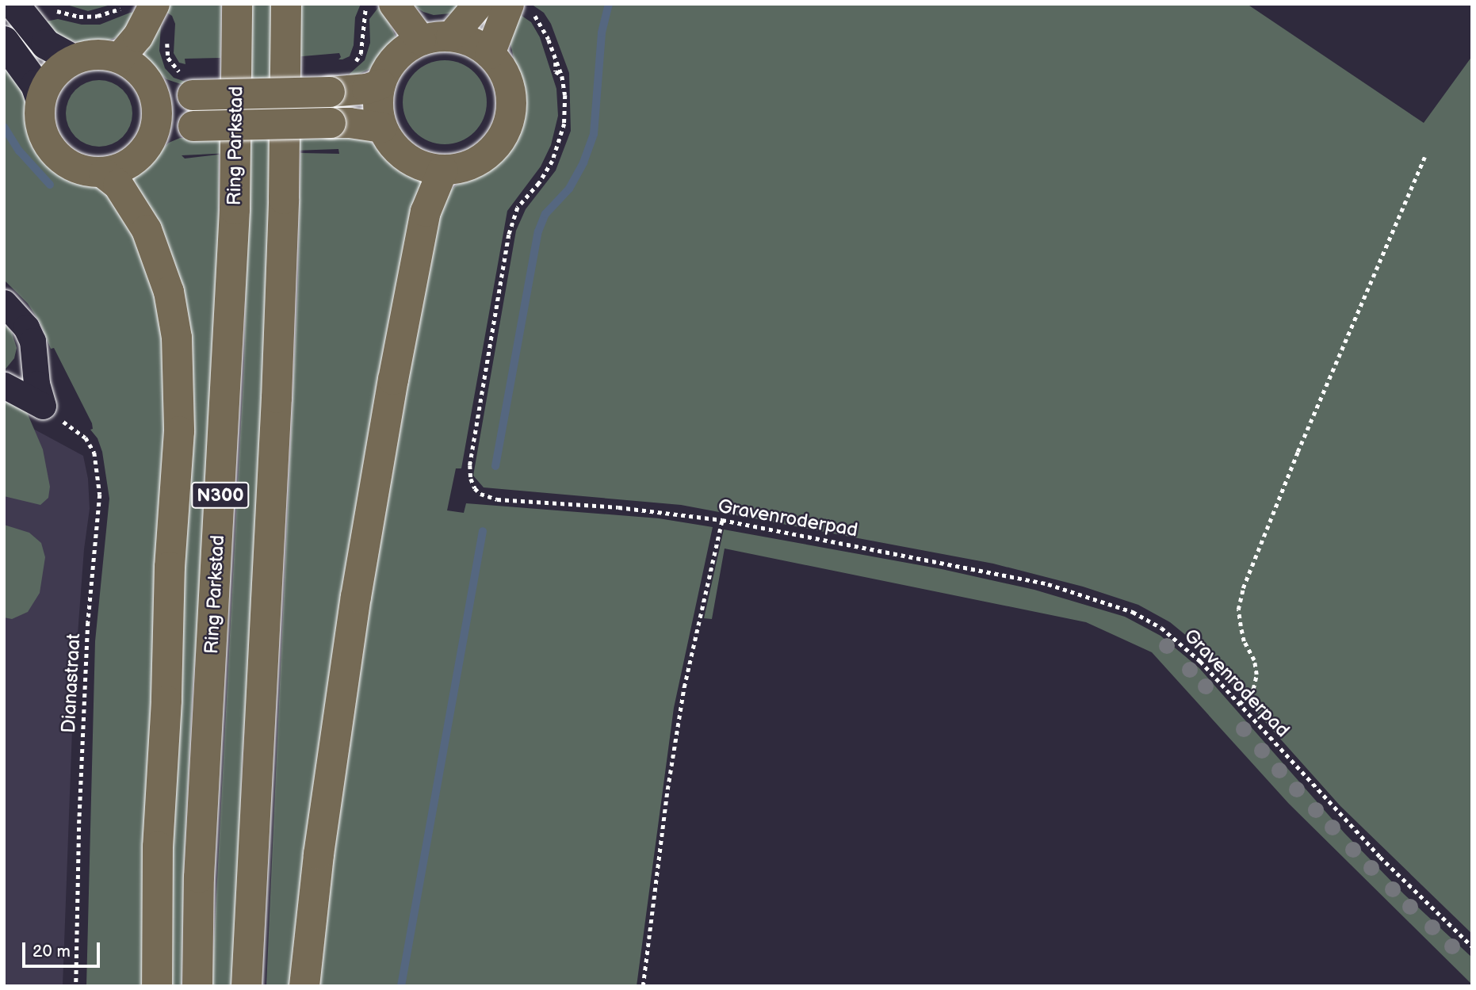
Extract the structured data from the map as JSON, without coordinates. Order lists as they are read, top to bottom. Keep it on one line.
{"streets":{"main road":["Ring Parkstad","N300"],"path":["Gravenroderpad","Dianastraat"]},"scale_bar":"20 m"}
